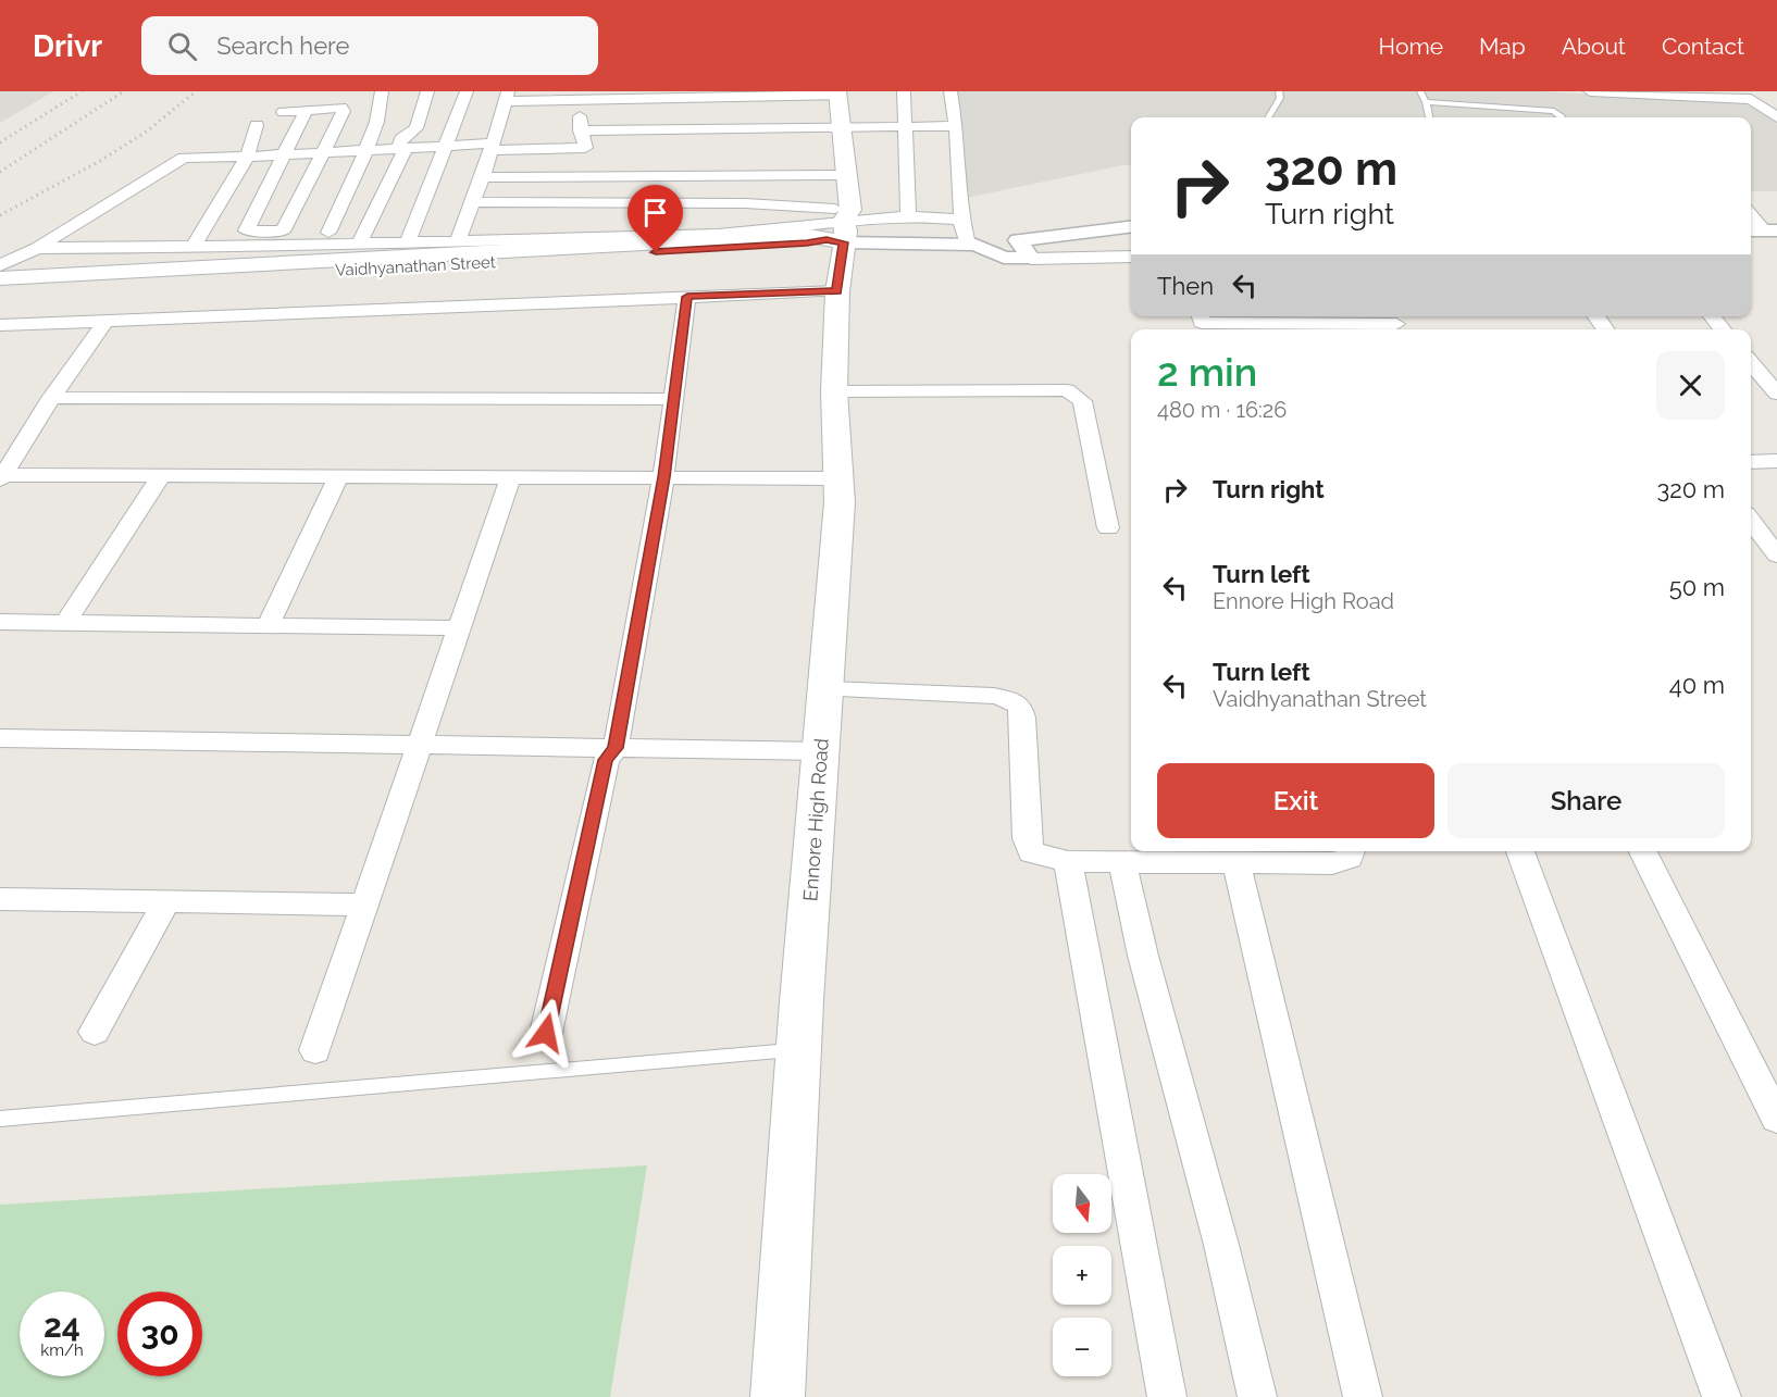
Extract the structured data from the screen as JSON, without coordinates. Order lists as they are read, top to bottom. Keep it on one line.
{"streets":{"main road":["Vaidhyanathan Street","Ennore High Road"]},"crossings":[["Vaidhyanathan Street","Ennore High Road"]],"north":"bottom","page":{"header":"Drivr","search":"Search here","nav":["Home","Map","About","Contact"],"turn":["320 m","Turn right"],"then":"Then","heading":["2 min","480 m · 16:26"],"list":[{"name":"Turn right","value":"320 m"},{"name":"Turn left","note":"Ennore High Road","value":"50 m"},{"name":"Turn left","note":"Vaidhyanathan Street","value":"40 m"}],"buttons":["Exit","Share"],"map_buttons":["+","−"],"speed":"24 km/h","limit":"30"}}
